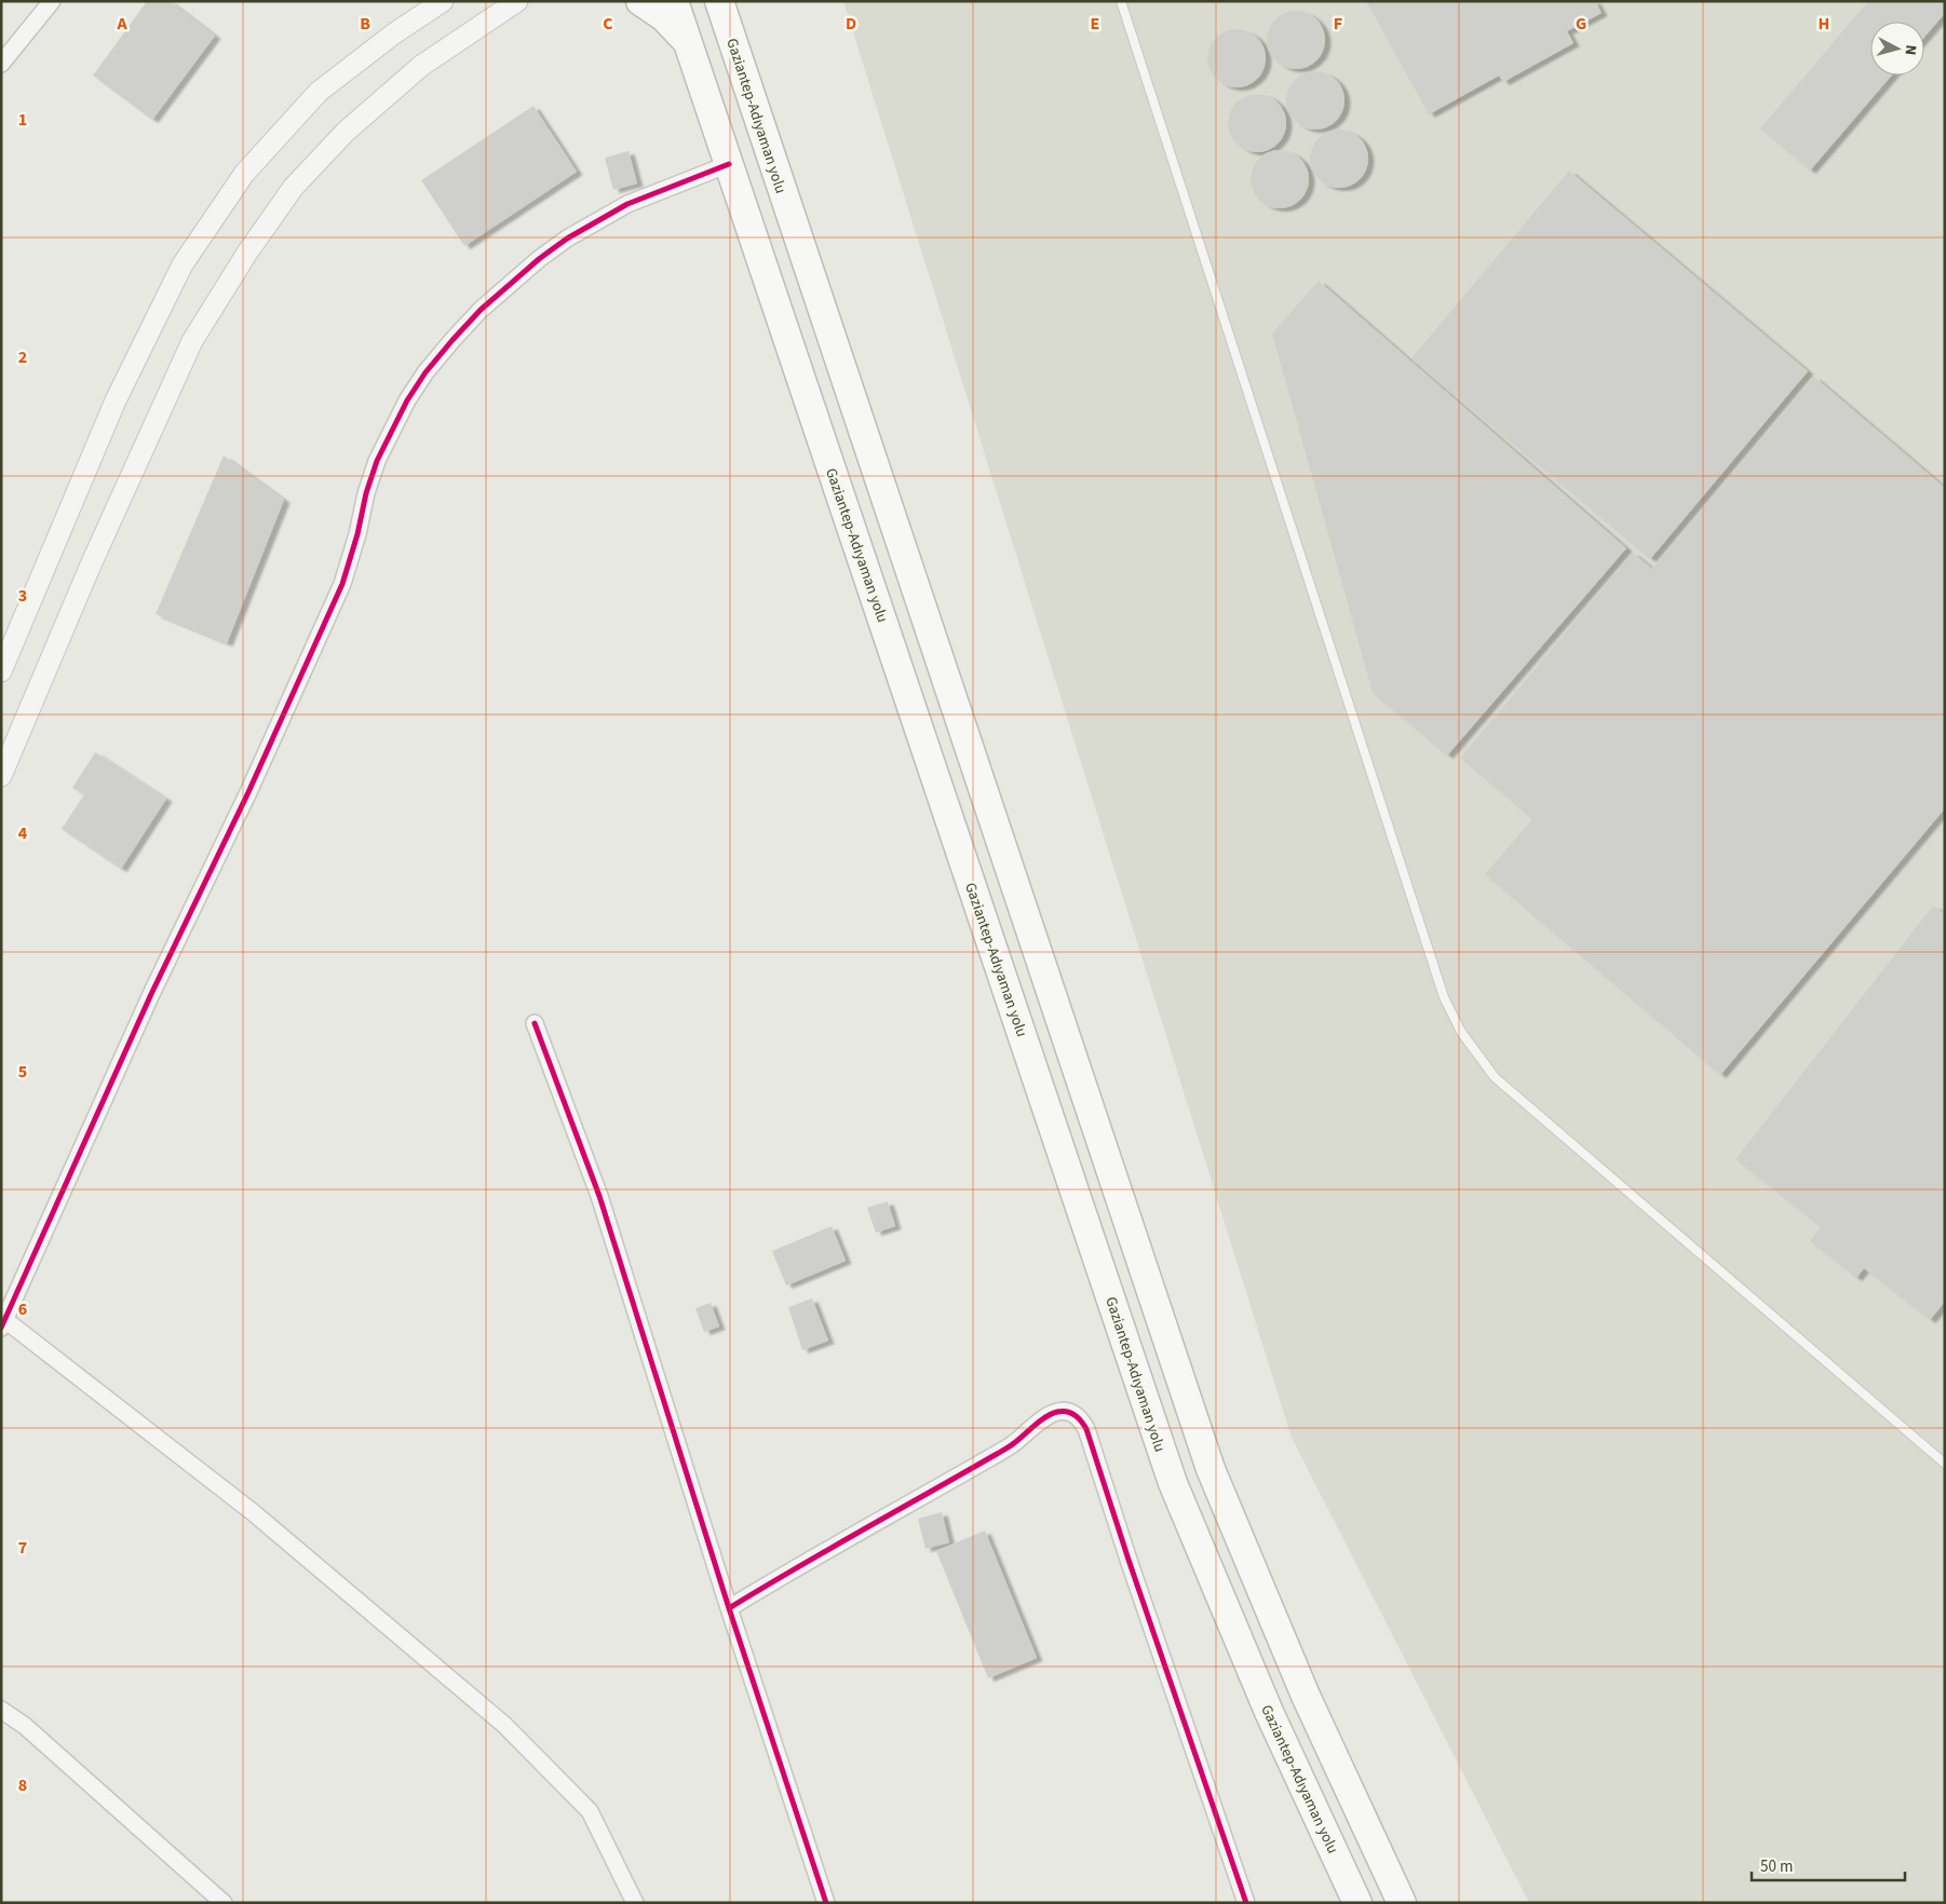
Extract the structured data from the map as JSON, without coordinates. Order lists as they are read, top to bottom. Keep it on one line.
{"streets":{"highway":["Gaziantep-Adıyaman yolu"]},"scale_bar":"50 m","north":"right","grid":{"columns":["A","B","C","D","E","F","G","H"],"rows":["1","2","3","4","5","6","7","8"]}}
